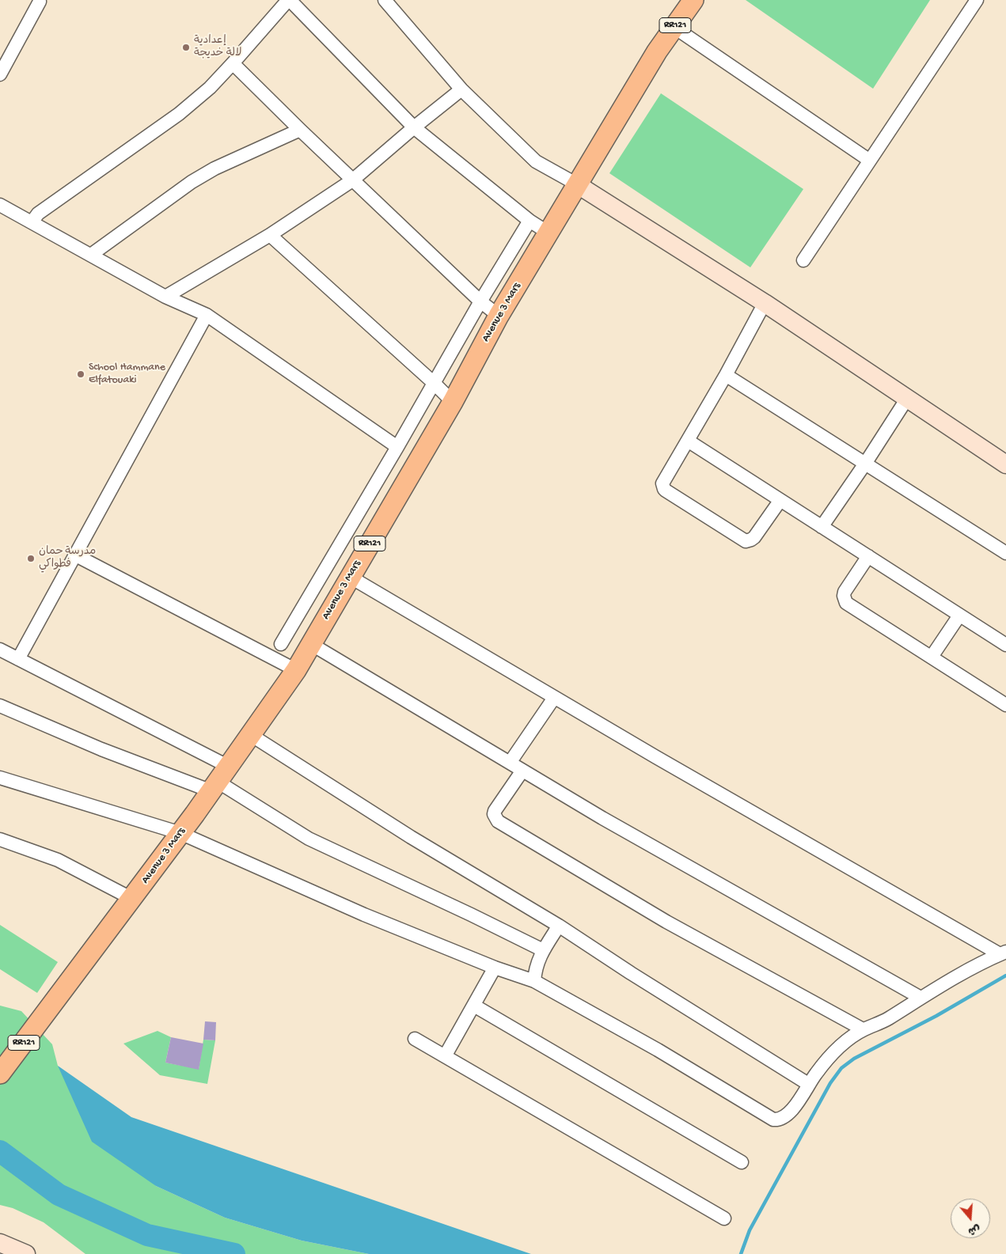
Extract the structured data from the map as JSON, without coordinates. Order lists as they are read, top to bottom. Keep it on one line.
{"streets":{"main road":["RR121","Avenue 3 Mars"]},"places":["إعدادية لالة خديجة","School Hammane Elfatouaki","مدرسة حمان فطواكي"],"north":"bottom"}
